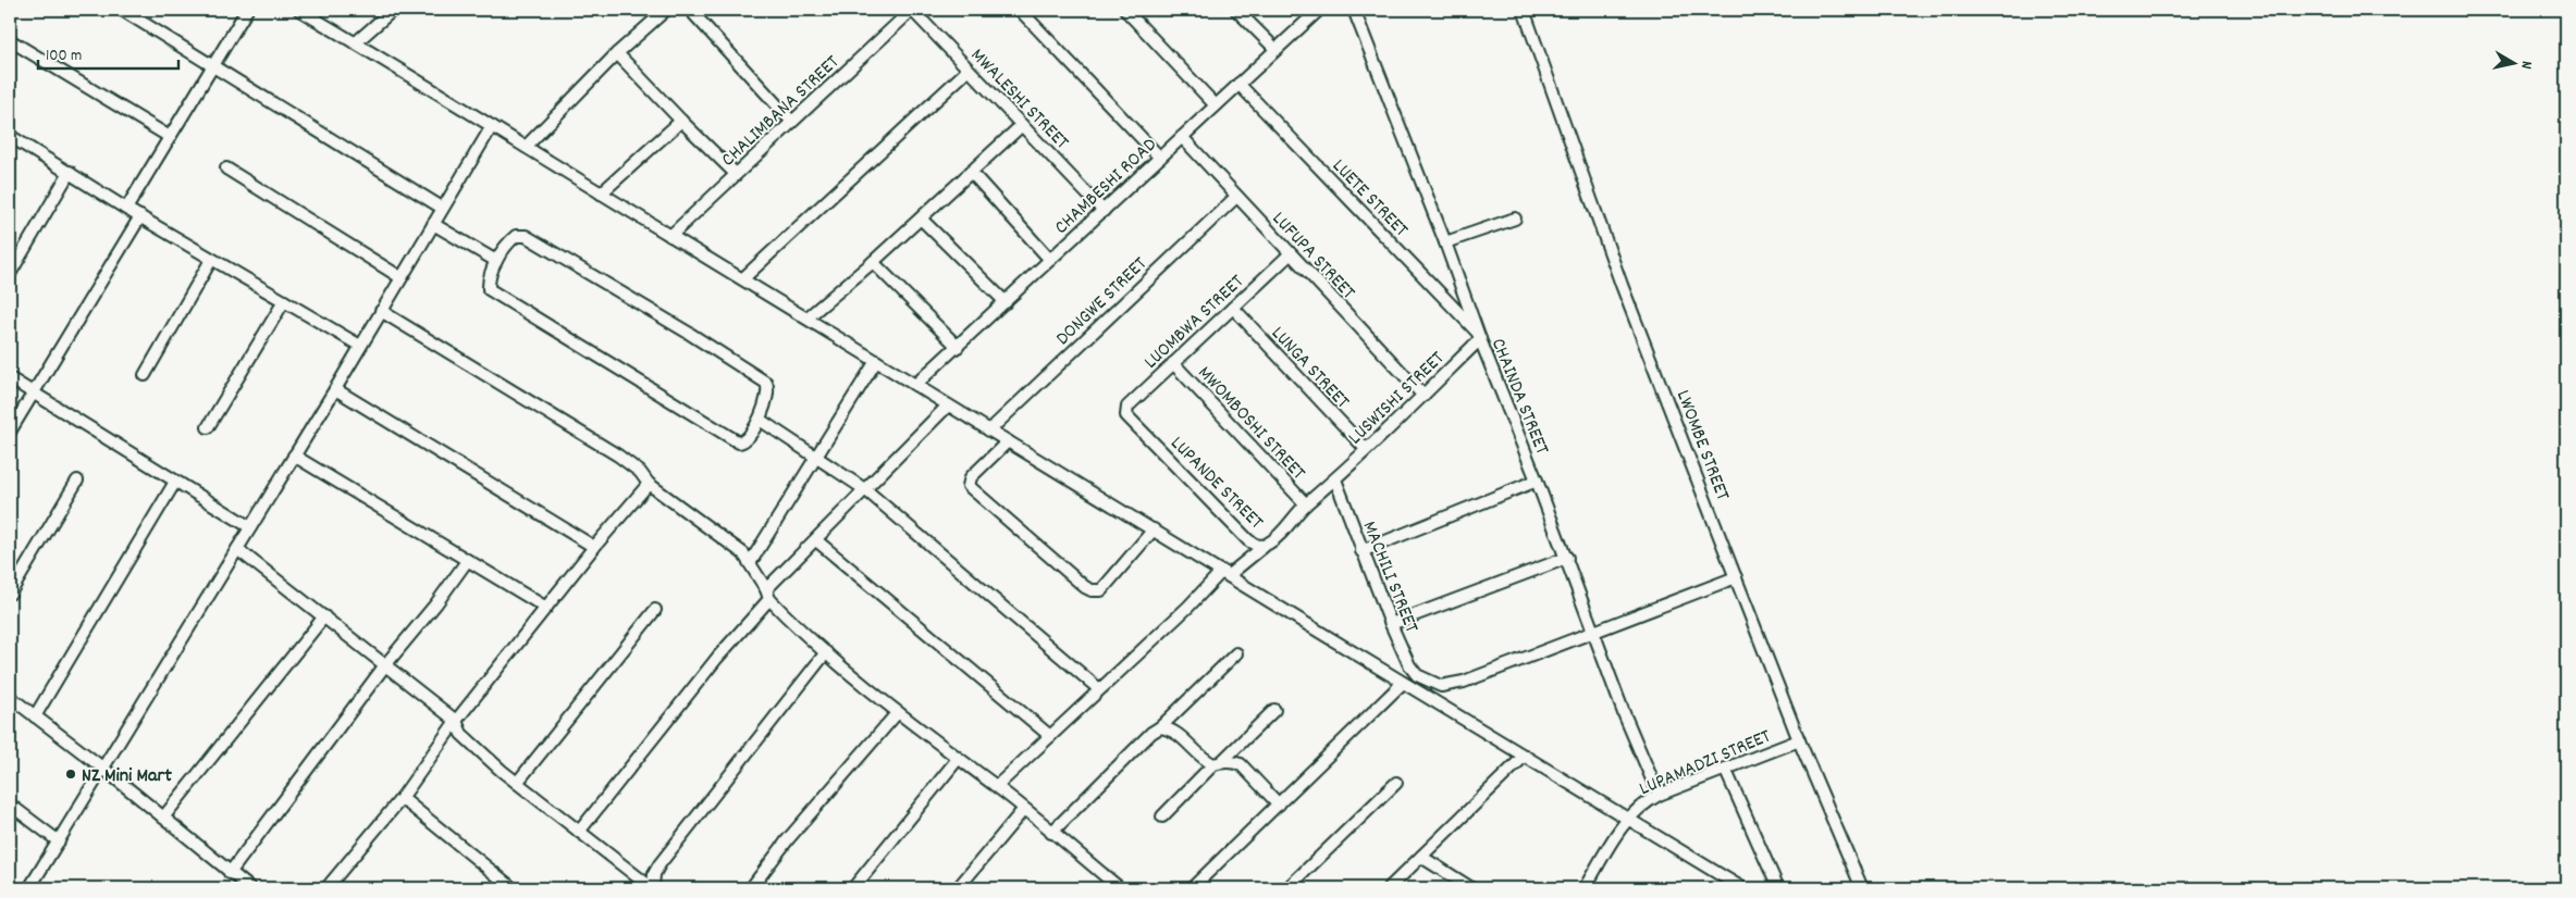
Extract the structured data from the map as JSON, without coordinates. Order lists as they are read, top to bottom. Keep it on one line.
{"streets":{"street":["MWALESHI STREET","CHALIMBANA STREET","CHAMBESHI ROAD","LUETE STREET","LUFUPA STREET","DONGWE STREET","LUOMBWA STREET","LUNGA STREET","CHAINDA STREET","LUSWISHI STREET","MWOMBOSHI STREET","LWOMBE STREET","LUPANDE STREET","MACHILI STREET","LUPAMADZI STREET"]},"crossings":[["MWALESHI STREET","CHALIMBANA STREET"],["MWALESHI STREET","CHAMBESHI ROAD"],["CHAMBESHI ROAD","LUETE STREET"],["CHAMBESHI ROAD","LUFUPA STREET"],["LUETE STREET","CHAINDA STREET"],["LUETE STREET","LUSWISHI STREET"],["LUFUPA STREET","DONGWE STREET"],["LUFUPA STREET","LUOMBWA STREET"],["LUFUPA STREET","LUSWISHI STREET"],["LUOMBWA STREET","LUNGA STREET"],["LUOMBWA STREET","MWOMBOSHI STREET"],["LUOMBWA STREET","LUPANDE STREET"],["LUNGA STREET","LUSWISHI STREET"],["CHAINDA STREET","LUSWISHI STREET"],["CHAINDA STREET","LUPAMADZI STREET"],["LUSWISHI STREET","LUPANDE STREET"],["LUSWISHI STREET","MACHILI STREET"],["MWOMBOSHI STREET","LUPANDE STREET"],["LWOMBE STREET","LUPAMADZI STREET"],["LUPANDE STREET","MACHILI STREET"]],"places":["NZ Mini Mart"],"scale_bar":"100 m","north":"right"}
